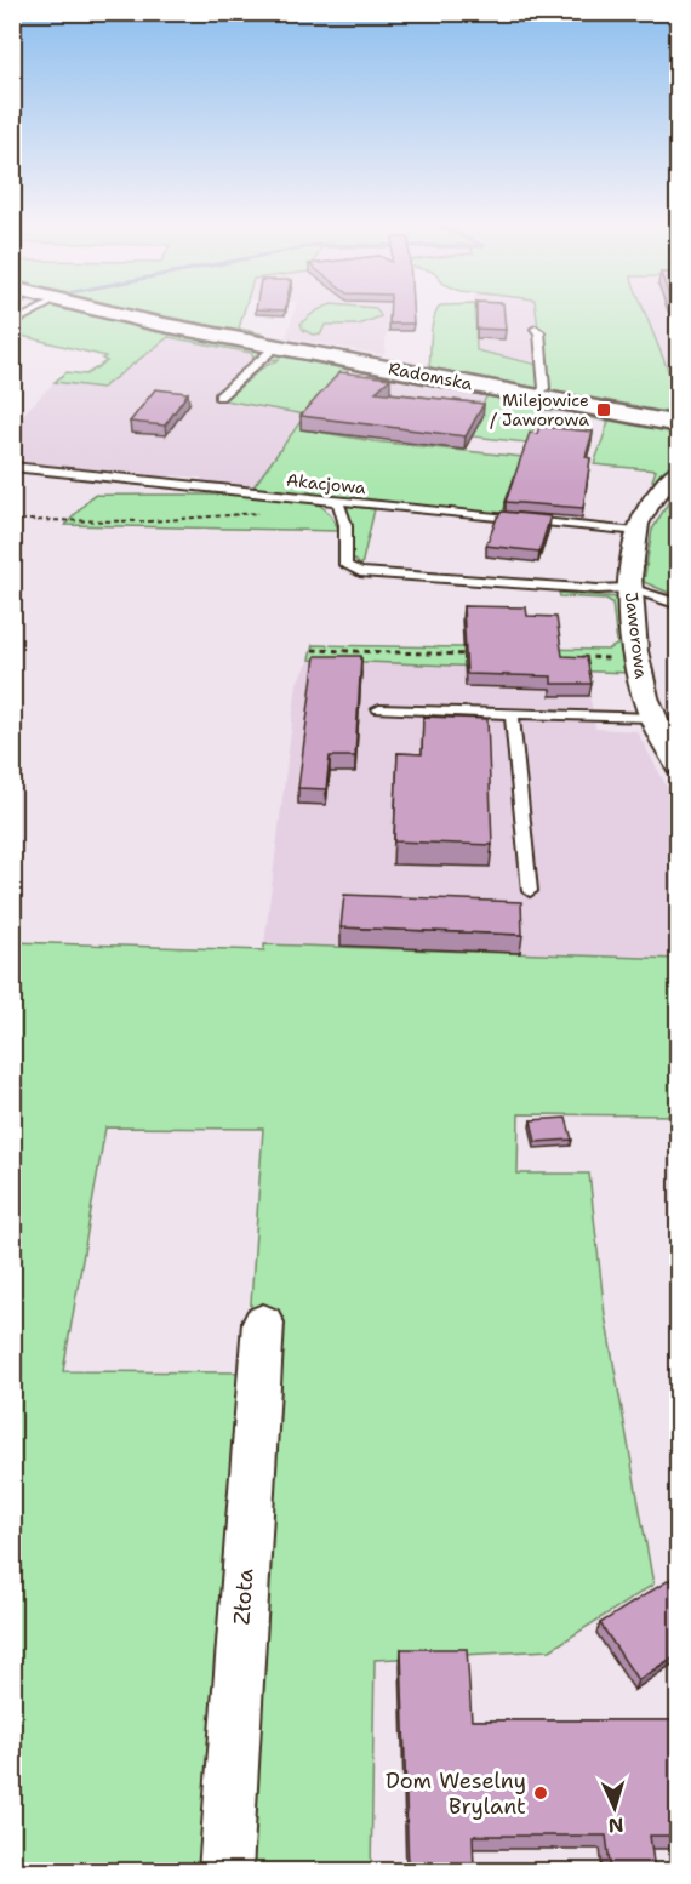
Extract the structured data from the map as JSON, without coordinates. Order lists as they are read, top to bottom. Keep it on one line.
{"streets":{"main road":["Radomska"],"street":["Jaworowa","Złota"],"lane":["Akacjowa"]},"crossings":[["Akacjowa","Jaworowa"]],"places":{"transit":["Milejowice / Jaworowa"],"other":["Dom Weselny Brylant"]},"north":"bottom"}
